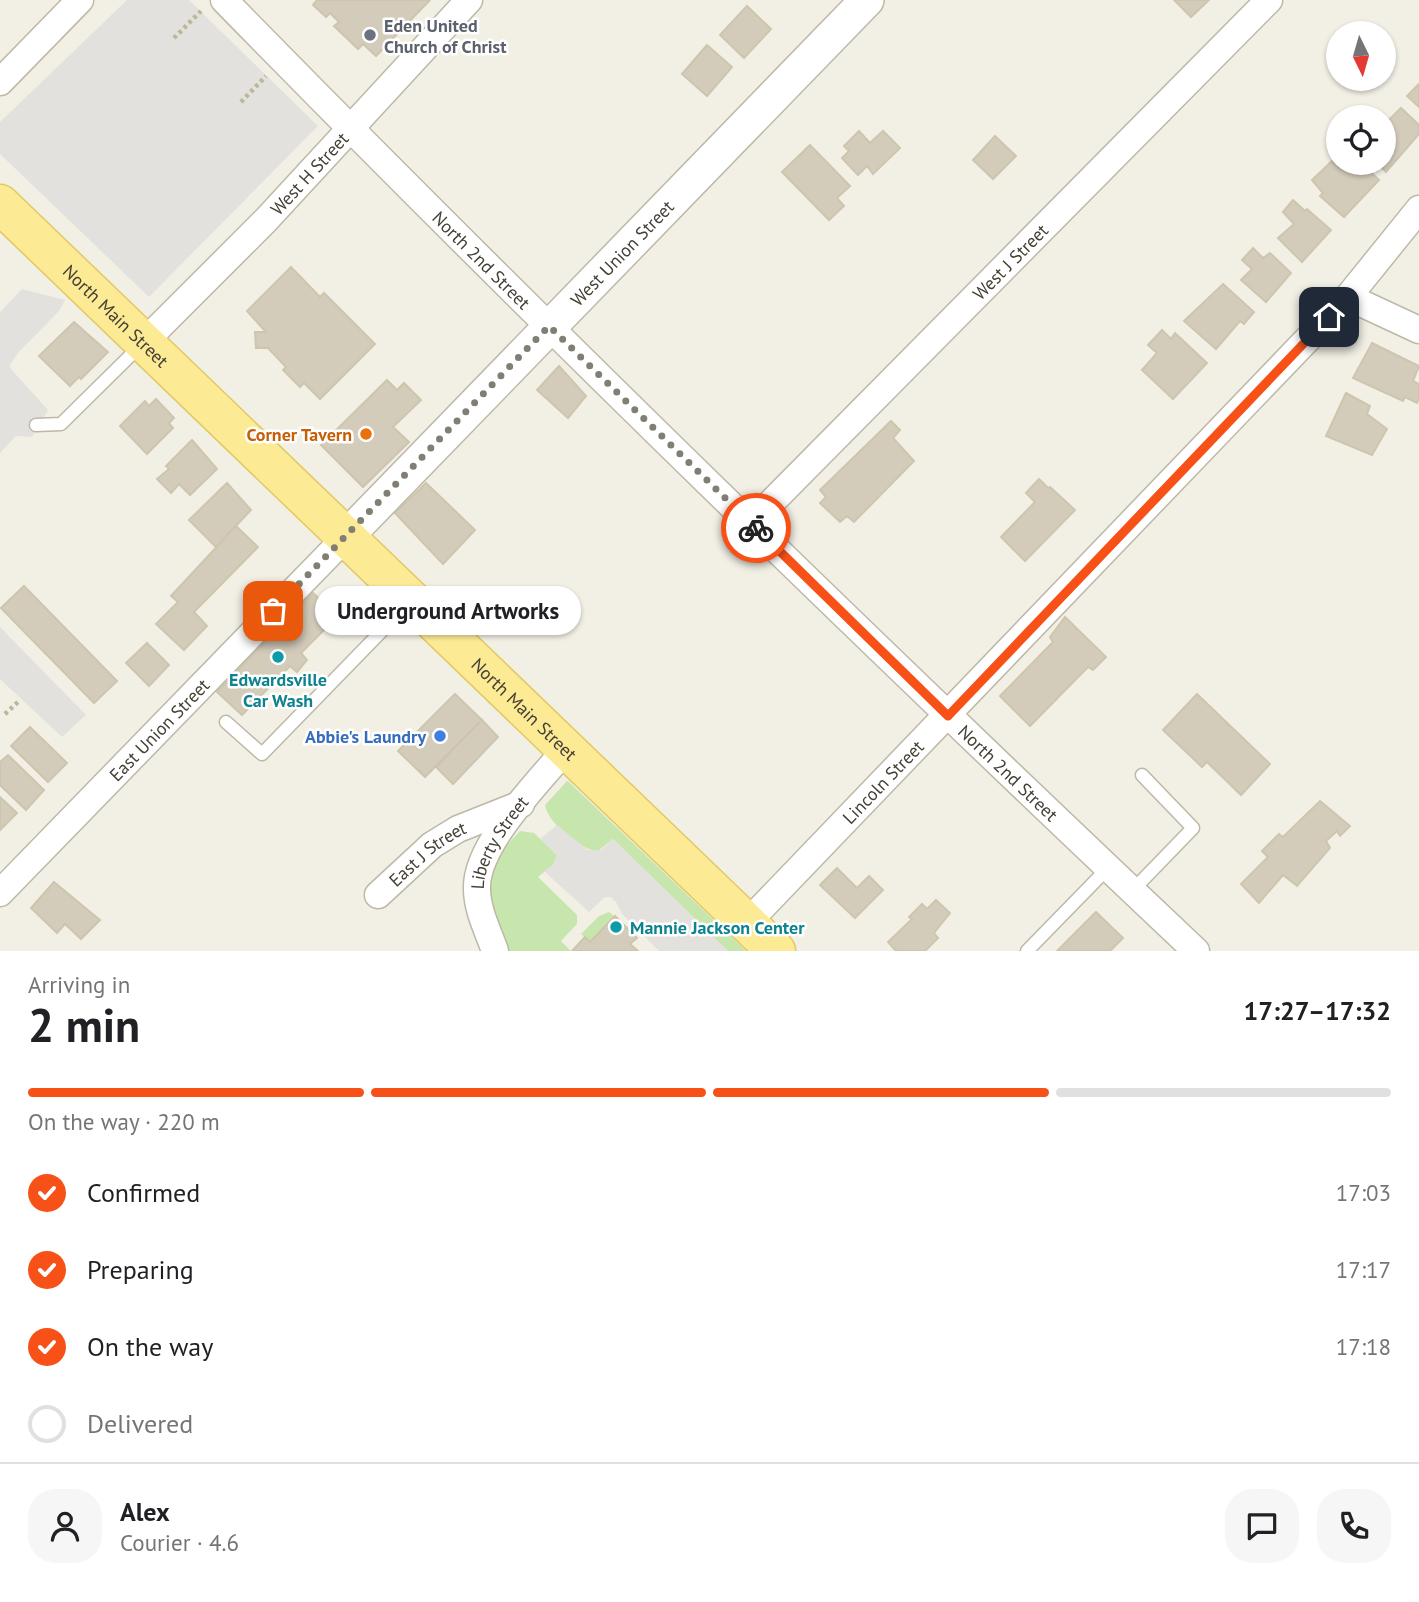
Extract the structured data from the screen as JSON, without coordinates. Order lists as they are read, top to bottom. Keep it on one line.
{"streets":{"main road":["North Main Street"],"street":["West H Street","West Union Street","North 2nd Street","West J Street","East Union Street","Lincoln Street","Liberty Street","East J Street"]},"crossings":[["West H Street","North 2nd Street"],["West H Street","North Main Street"],["West Union Street","North 2nd Street"],["West Union Street","North Main Street"],["West Union Street","East Union Street"],["North 2nd Street","West J Street"],["North 2nd Street","Lincoln Street"],["North Main Street","East Union Street"],["North Main Street","Lincoln Street"],["North Main Street","Liberty Street"],["Liberty Street","East J Street"]],"places":["Eden United Church of Christ","Corner Tavern","Underground Artworks","Edwardsville Car Wash","Abbie's Laundry","Mannie Jackson Center"],"north":"bottom","page":{"bubble":"Underground Artworks","heading":["2 min","Arriving in","17:27–17:32"],"panel":["Alex","Courier · 4.6"],"bar":"On the way · 220 m","list":[["Confirmed","17:03"],["Preparing","17:17"],["On the way","17:18"],"Delivered"]}}
